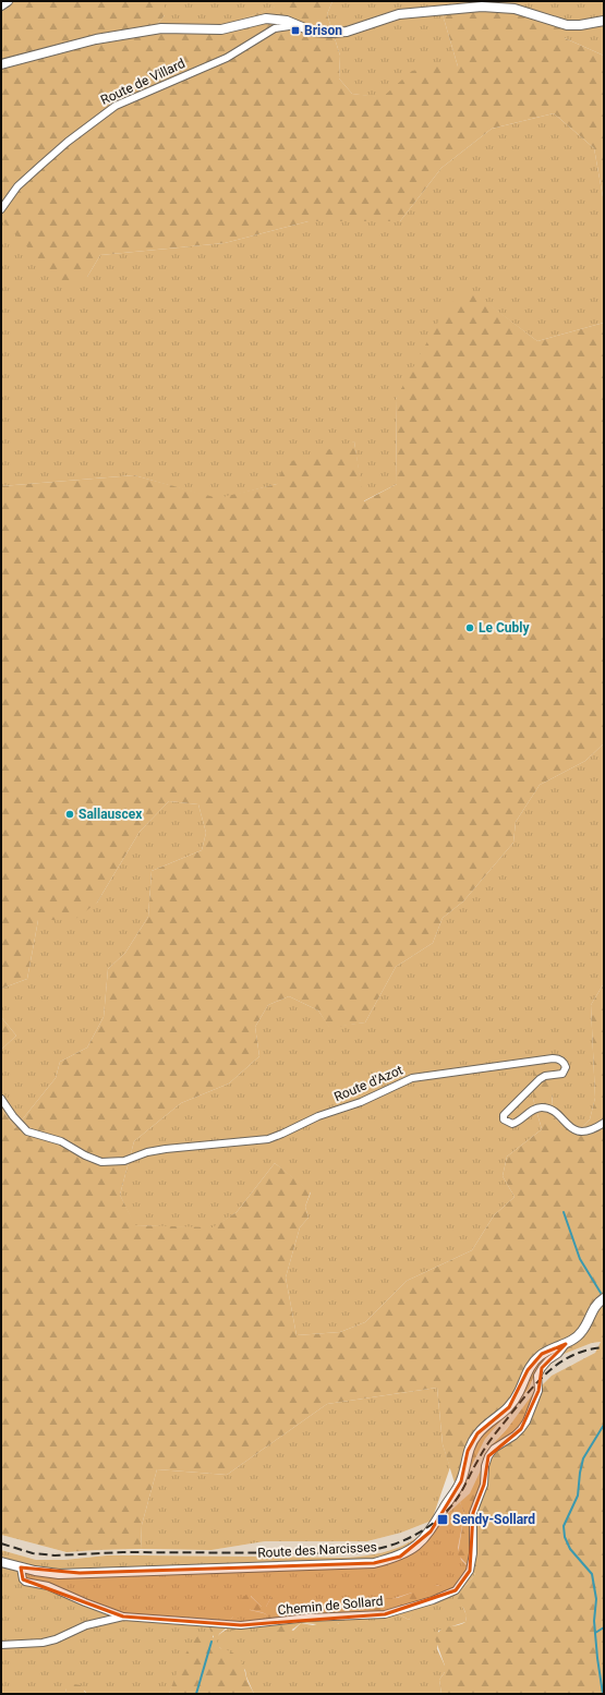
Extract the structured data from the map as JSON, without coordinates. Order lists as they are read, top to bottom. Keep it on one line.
{"streets":{"street":["Route de Villard","Route d'Azot","Route des Narcisses","Chemin de Sollard"]},"crossings":[["Route des Narcisses","Chemin de Sollard"]],"places":{"transit":["Brison","Sendy-Sollard"],"other":["Le Cubly","Sallauscex"]}}
